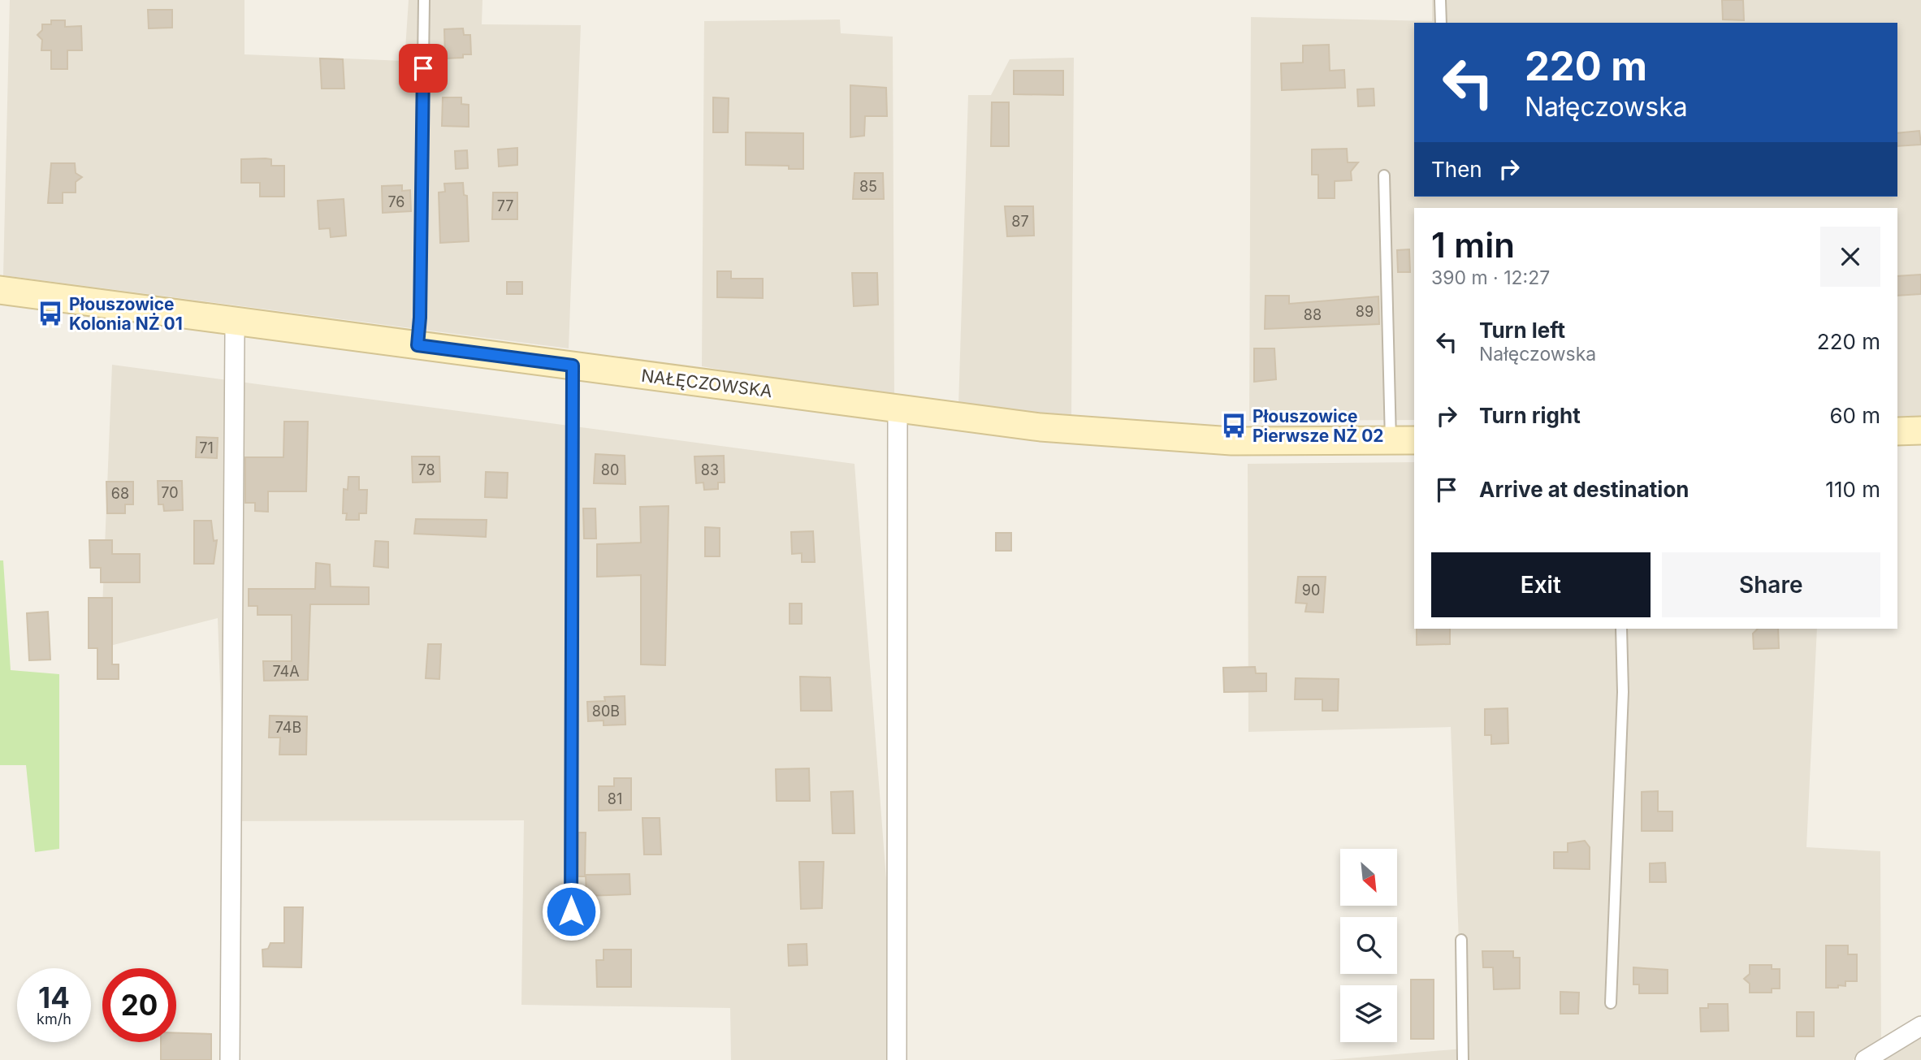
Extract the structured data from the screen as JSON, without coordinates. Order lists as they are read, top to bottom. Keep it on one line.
{"streets":{"main road":["NAŁĘCZOWSKA"]},"places":{"bus stop":["Płouszowice Kolonia NŻ 01","Płouszowice Pierwsze NŻ 02"]},"house_numbers":["85","76","77","87","89","88","71","78","80","83","70","68","90","74A","80B","74B","81"],"north":"bottom right","page":{"turn":["220 m","Nałęczowska"],"then":"Then","heading":["1 min","390 m · 12:27"],"list":[{"name":"Turn left","note":"Nałęczowska","value":"220 m"},{"name":"Turn right","value":"60 m"},{"name":"Arrive at destination","value":"110 m"}],"buttons":["Exit","Share"],"speed":"14 km/h","limit":"20"}}
